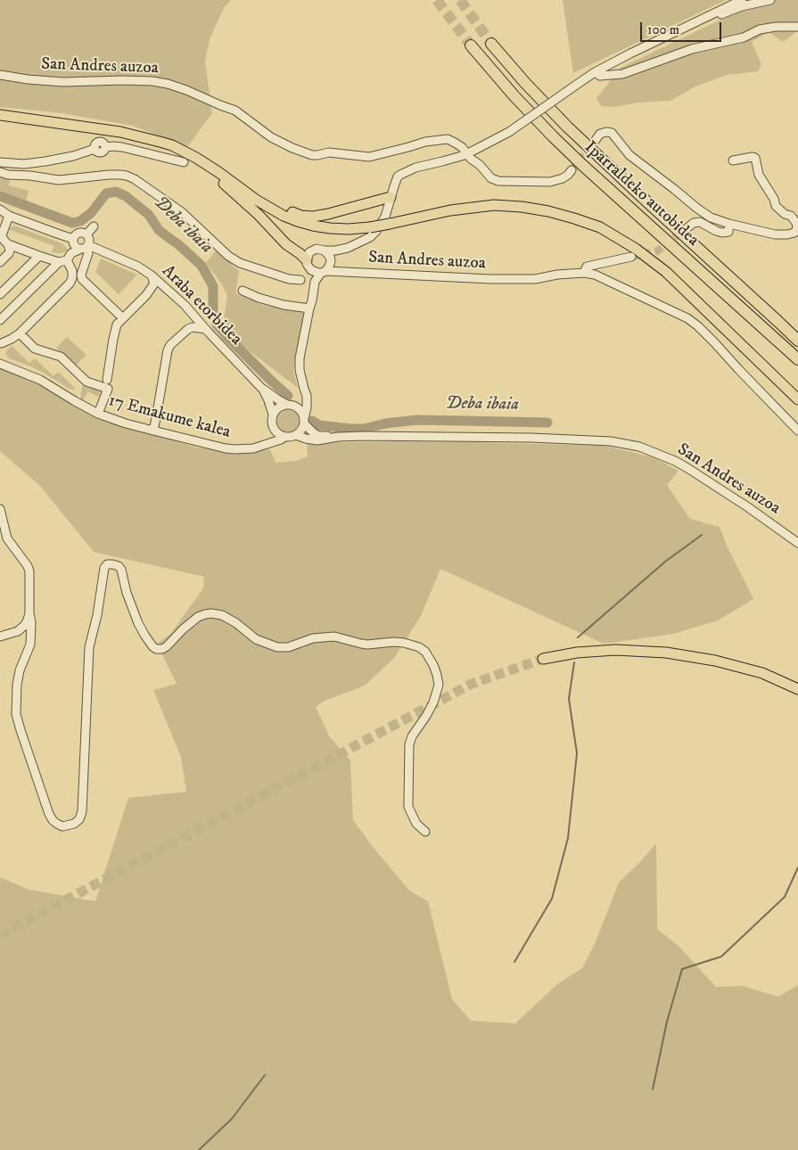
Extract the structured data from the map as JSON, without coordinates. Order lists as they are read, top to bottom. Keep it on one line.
{"streets":{"highway":["Iparraldeko autobidea"],"street":["San Andres auzoa","Araba etorbidea","17 Emakume kalea"]},"crossings":[["Araba etorbidea","17 Emakume kalea"]],"water":["Deba ibaia"],"scale_bar":"100 m"}
